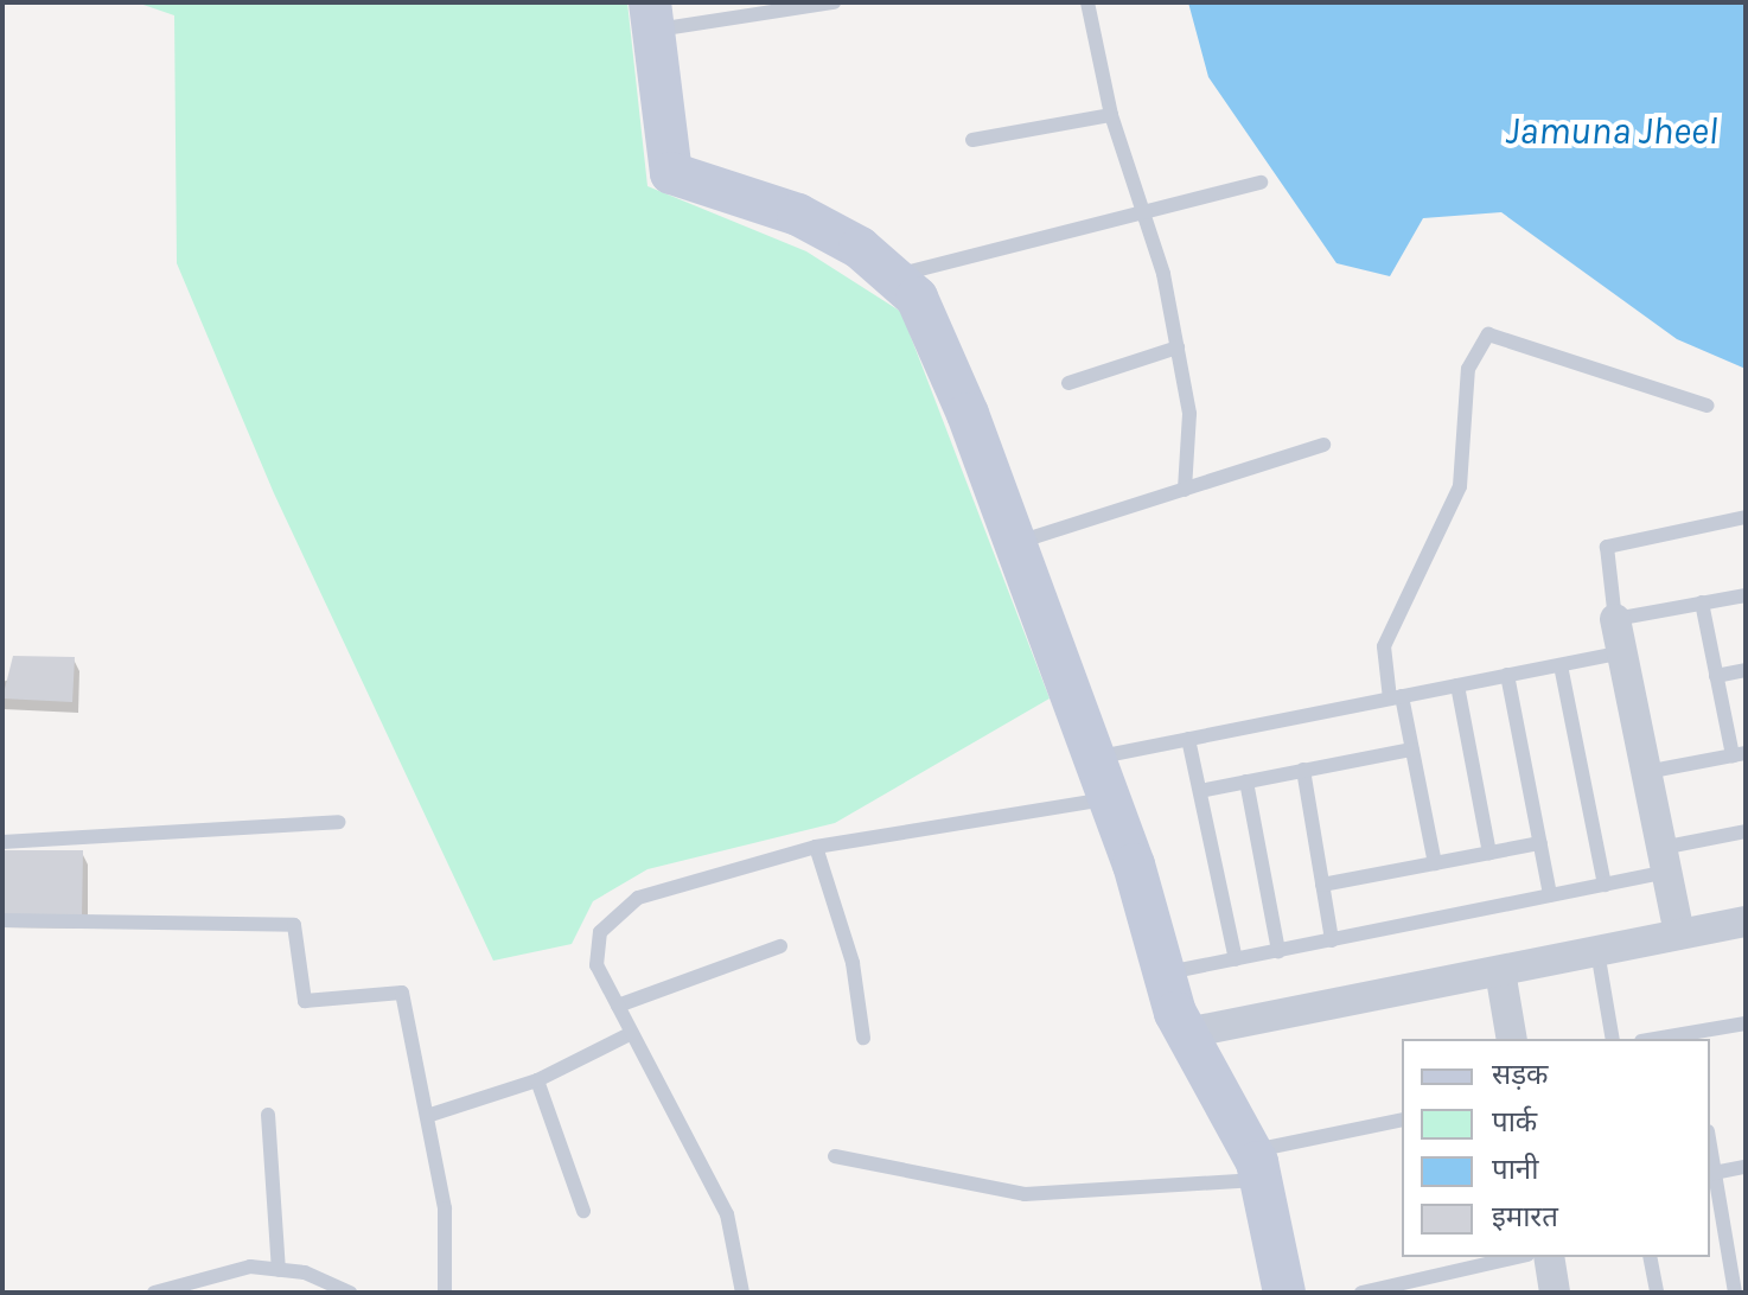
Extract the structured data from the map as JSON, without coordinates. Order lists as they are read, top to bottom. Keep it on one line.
{"water":["Jamuna Jheel"],"legend":["सड़क","पार्क","पानी","इमारत"]}
